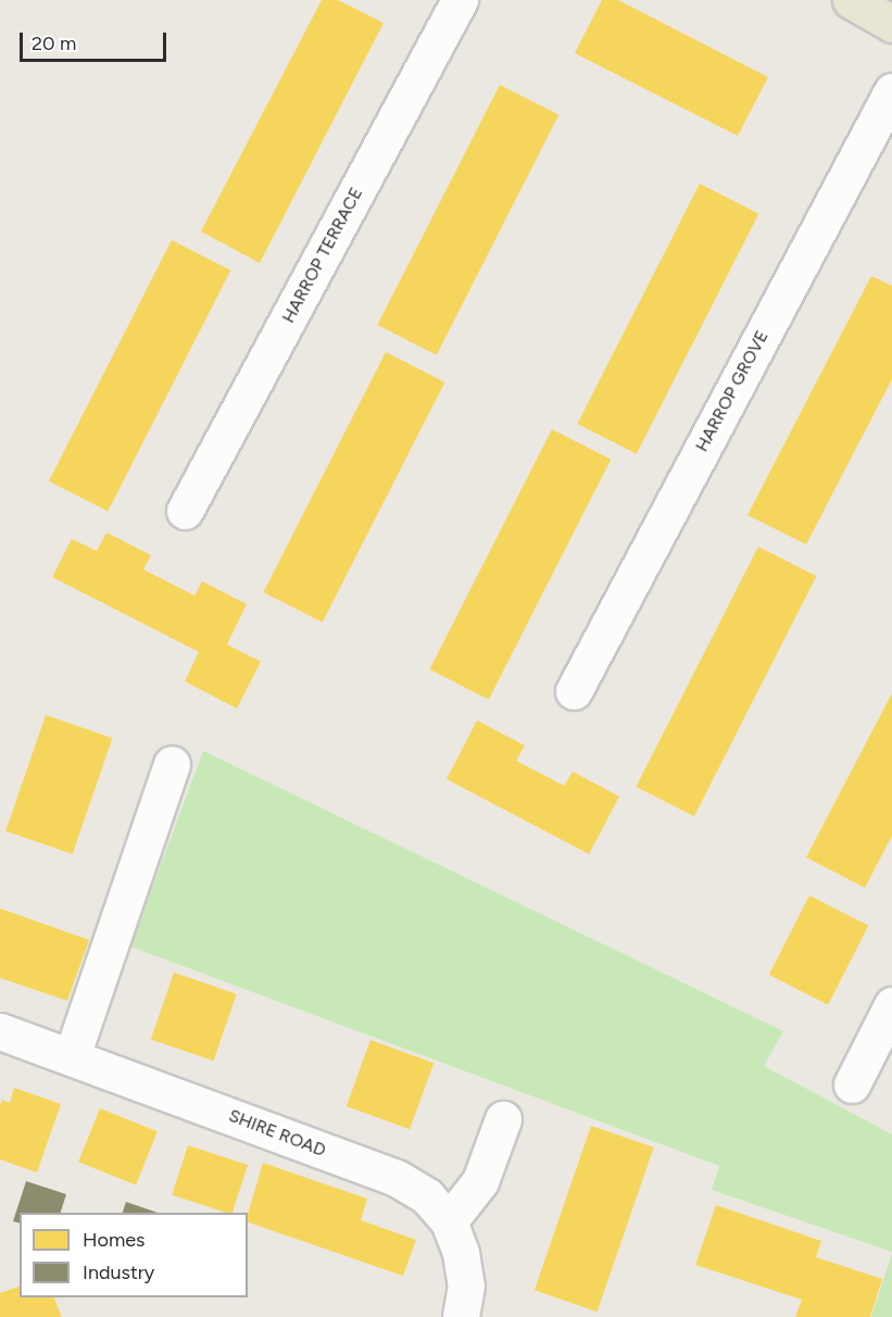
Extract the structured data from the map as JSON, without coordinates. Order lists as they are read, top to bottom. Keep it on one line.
{"streets":{"street":["HARROP TERRACE","HARROP GROVE","SHIRE ROAD"]},"legend":["Homes","Industry"],"scale_bar":"20 m"}
